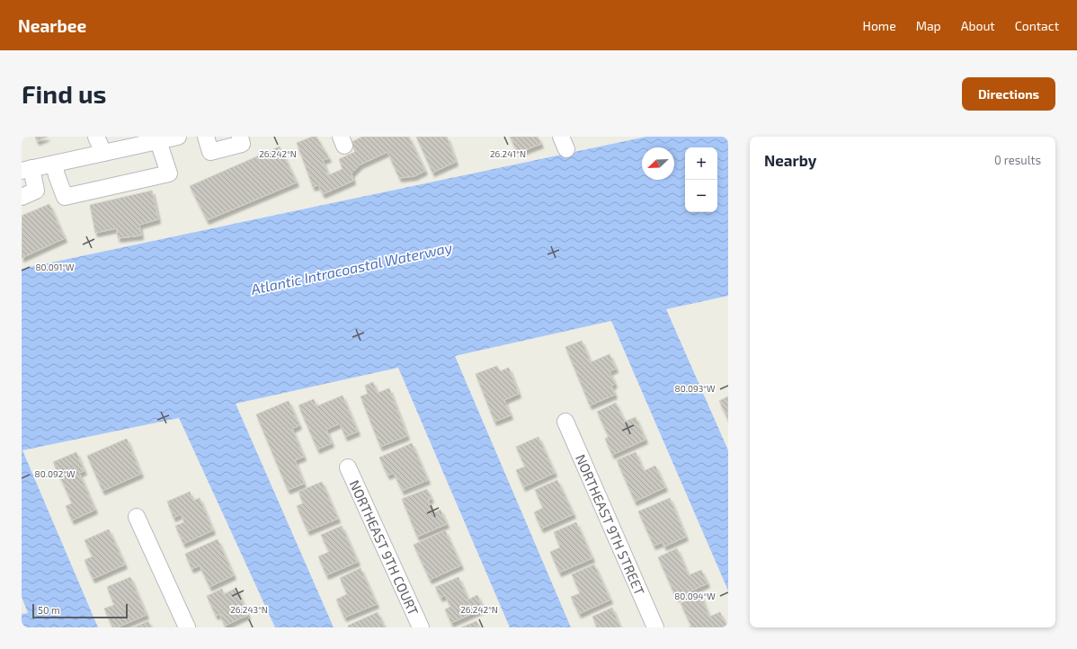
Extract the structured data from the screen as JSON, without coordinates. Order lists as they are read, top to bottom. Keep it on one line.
{"streets":{"street":["NORTHEAST 9TH STREET","NORTHEAST 9TH COURT"]},"water":["Atlantic Intracoastal Waterway"],"scale_bar":"50 m","north":"bottom left","page":{"header":"Nearbee","nav":["Home","Map","About","Contact"],"buttons":"Directions","title":"Find us","heading":["Nearby","0 results"],"map_buttons":["+","−"],"scale":"50 m"},"coordinates":["26.242°N","26.241°N","80.091°W","80.093°W","80.092°W","80.094°W","26.243°N"]}
